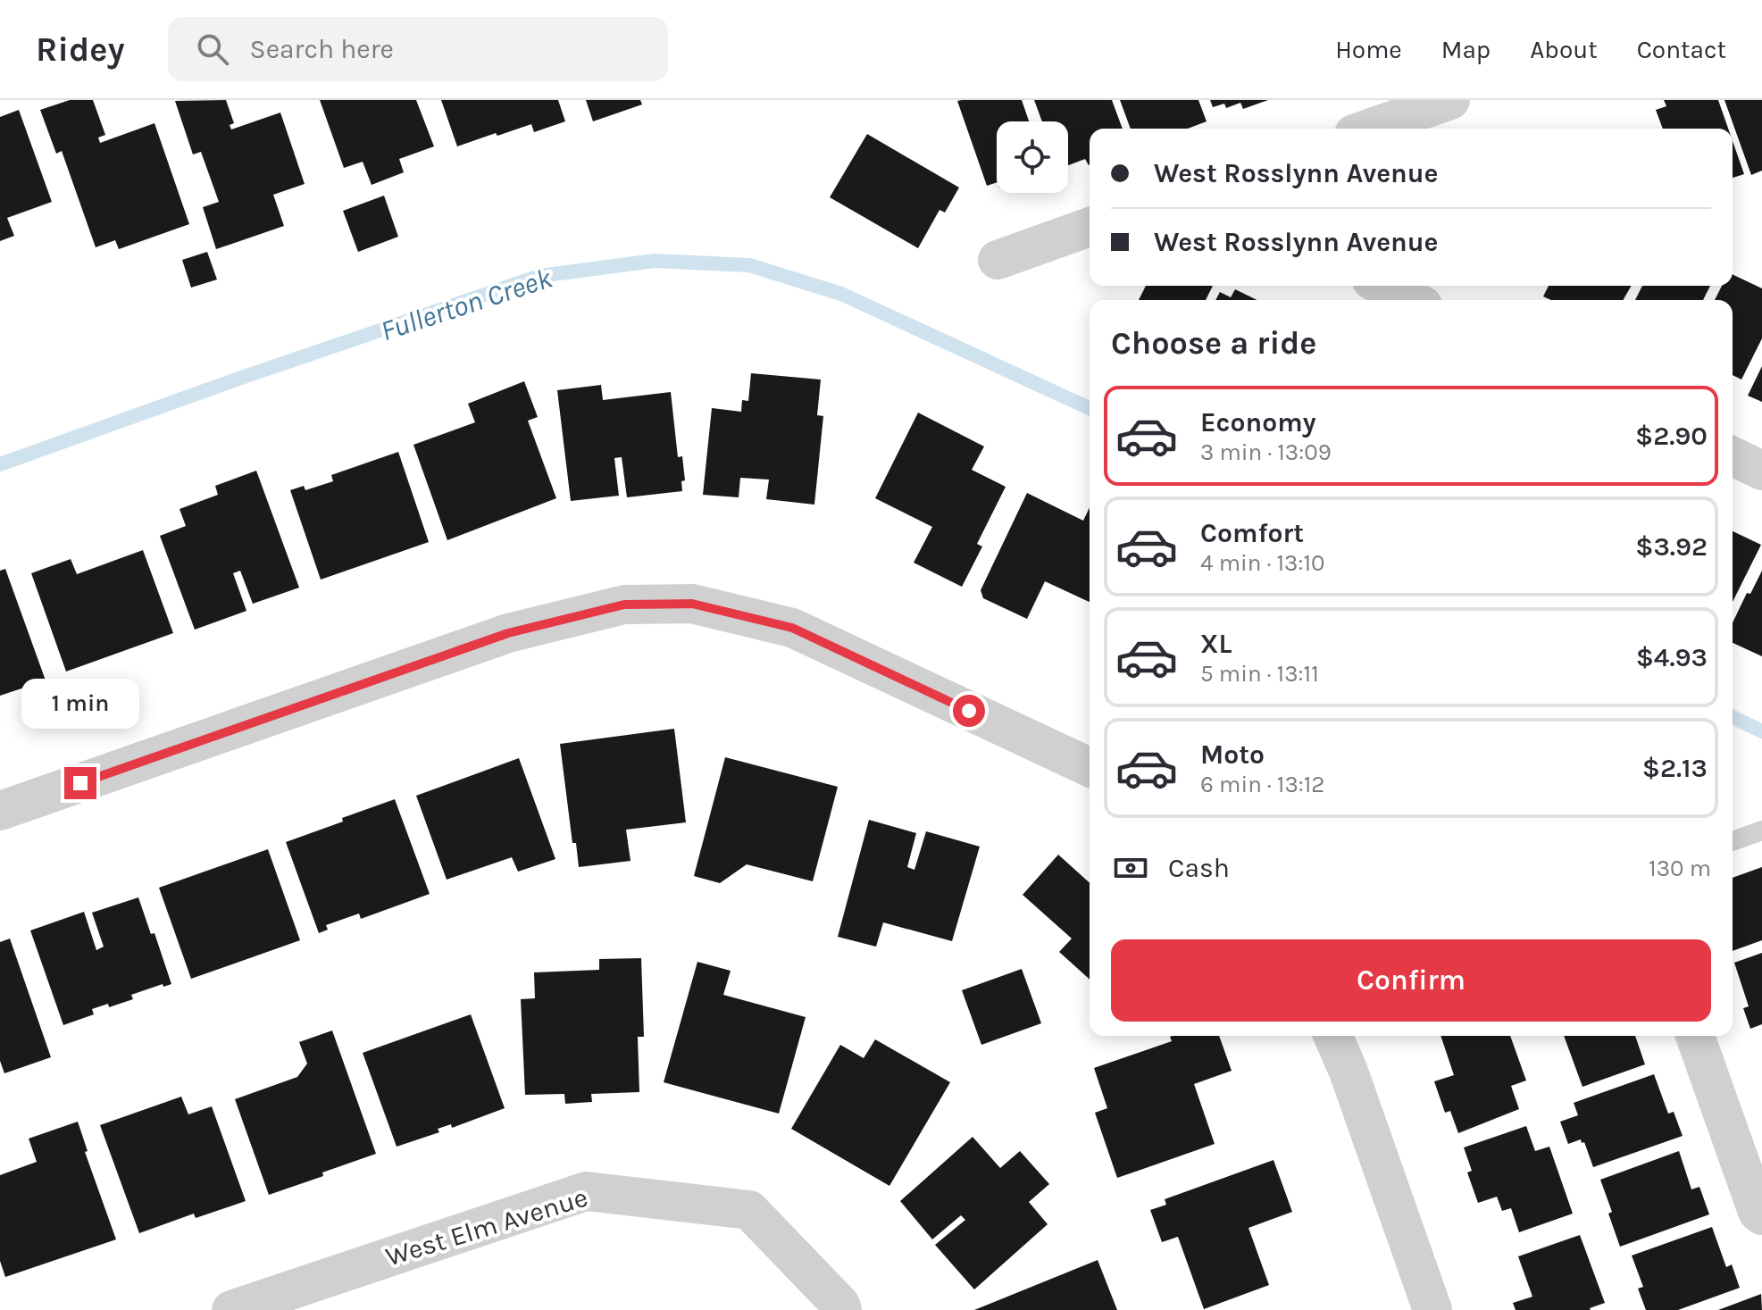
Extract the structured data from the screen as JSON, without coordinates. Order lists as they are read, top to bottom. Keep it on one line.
{"streets":{"street":["West Elm Avenue"]},"water":["Fullerton Creek"],"page":{"header":"Ridey","search":"Search here","nav":["Home","Map","About","Contact"],"banner":["West Rosslynn Avenue","West Rosslynn Avenue"],"heading":"Choose a ride","list":[{"name":"Economy","note":"3 min · 13:09","value":"$2.90"},{"name":"Comfort","note":"4 min · 13:10","value":"$3.92"},{"name":"XL","note":"5 min · 13:11","value":"$4.93"},{"name":"Moto","note":"6 min · 13:12","value":"$2.13"}],"bubble":"1 min","pay":["Cash","130 m"],"buttons":"Confirm"}}
